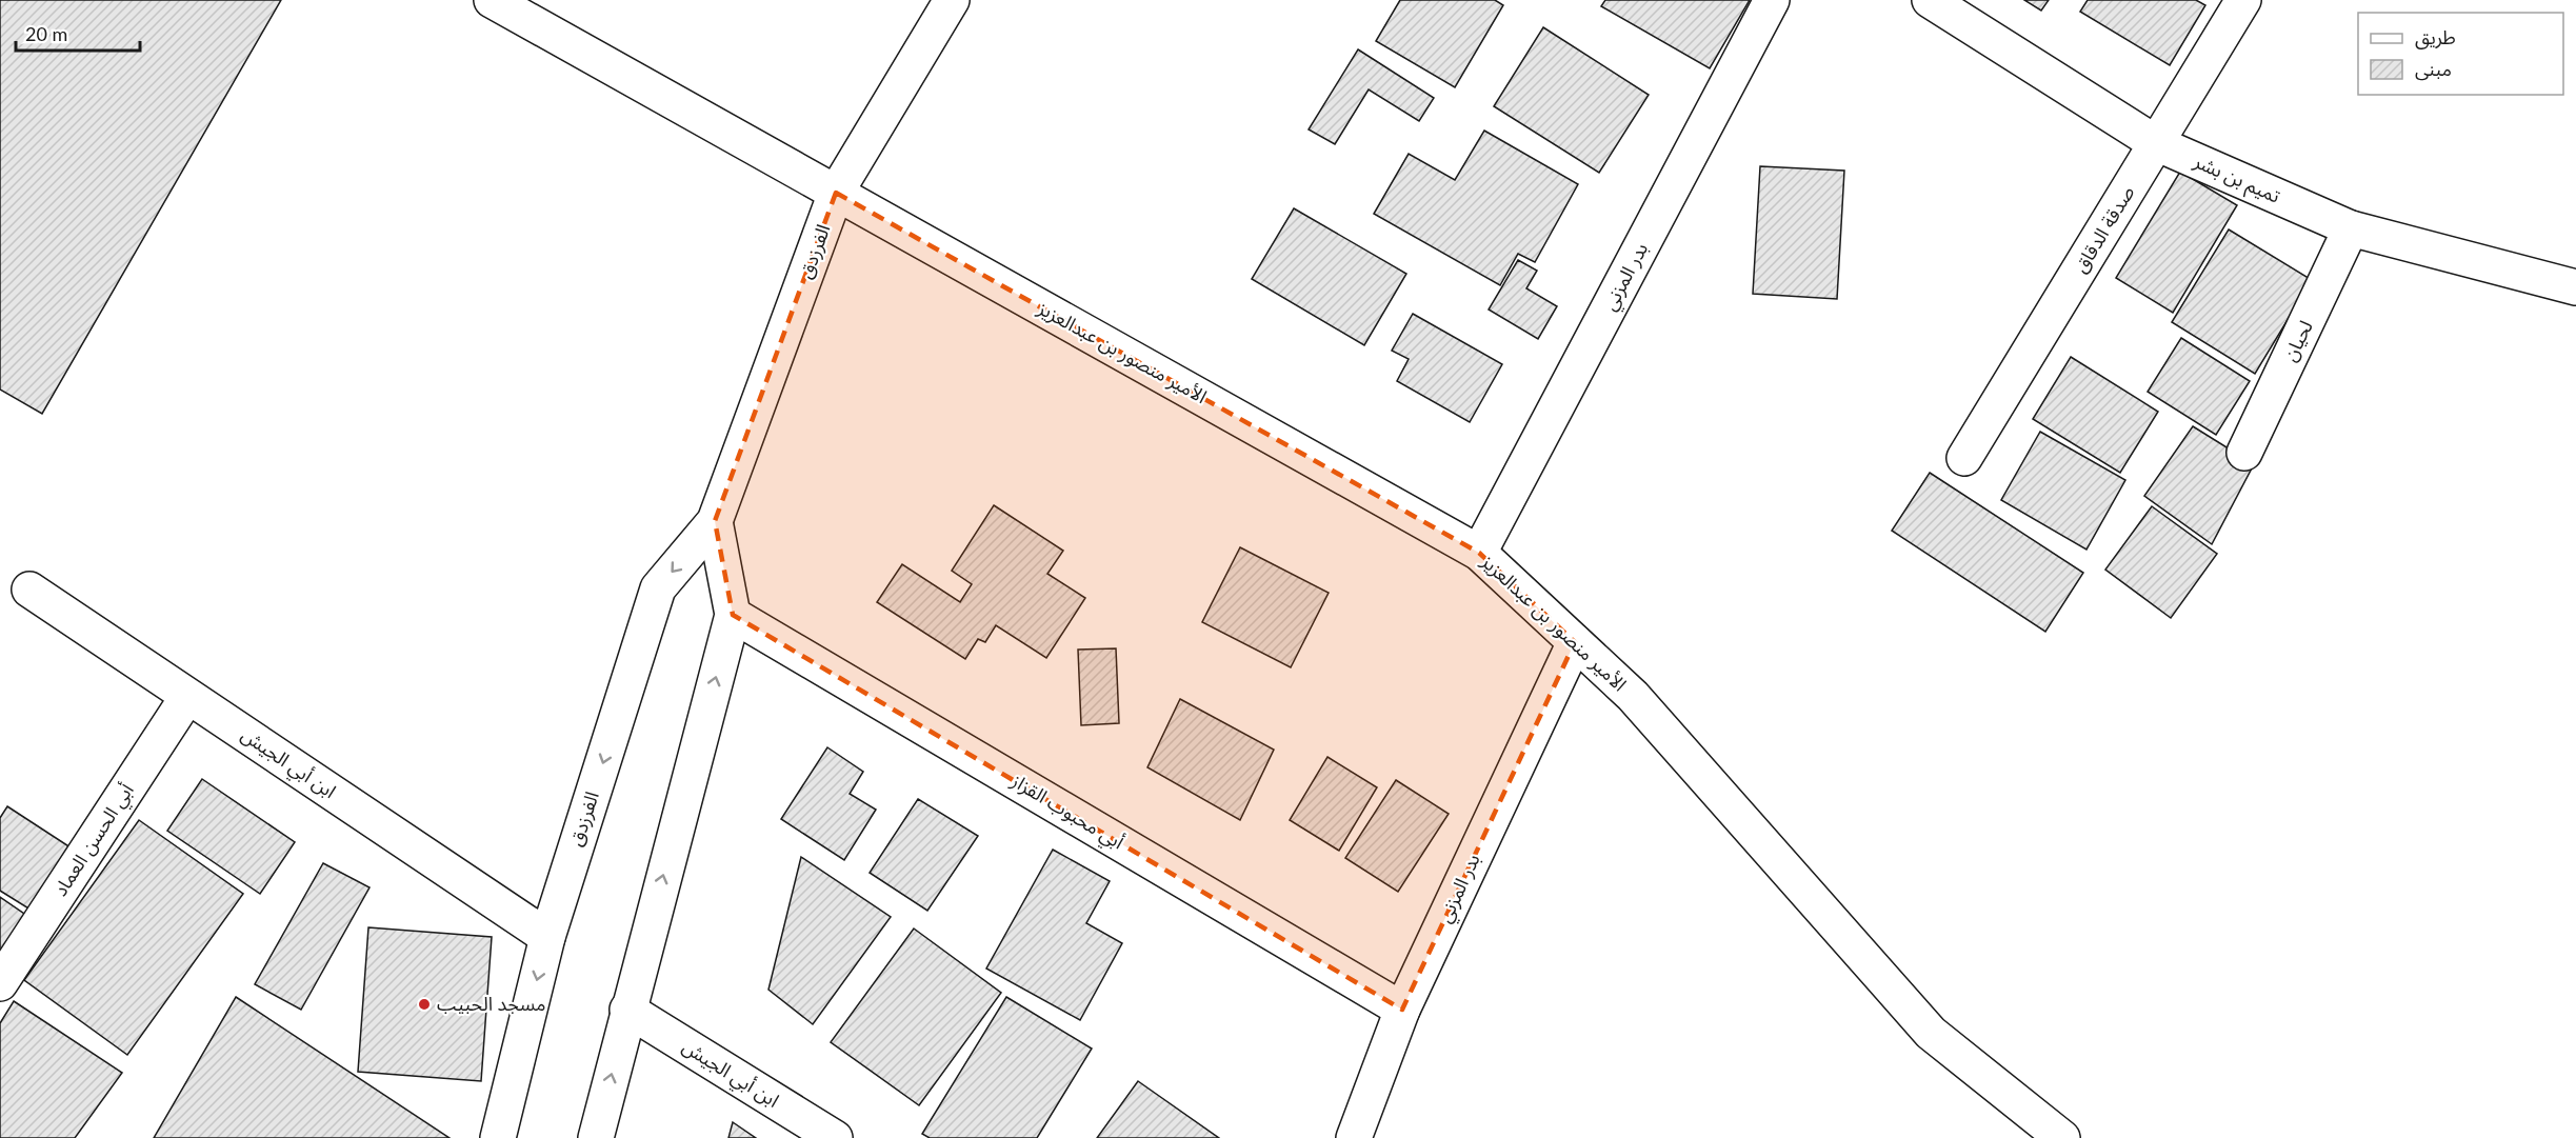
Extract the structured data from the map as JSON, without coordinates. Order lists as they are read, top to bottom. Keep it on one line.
{"streets":{"street":["تميم بن بشر","صدقة الدقاق","الفرزدق","بدر المزني","لحيان","الأمير منصور بن عبدالعزيز","ابن أبي الجيش","أبي محبوب القزاز","أبي الحسن العماد"]},"crossings":[["تميم بن بشر","صدقة الدقاق"],["تميم بن بشر","لحيان"],["الفرزدق","الأمير منصور بن عبدالعزيز"],["الفرزدق","ابن أبي الجيش"],["بدر المزني","الأمير منصور بن عبدالعزيز"],["بدر المزني","أبي محبوب القزاز"],["ابن أبي الجيش","أبي الحسن العماد"]],"places":["مسجد الحبيب"],"legend":["طريق","مبنى"],"scale_bar":"20 m"}
